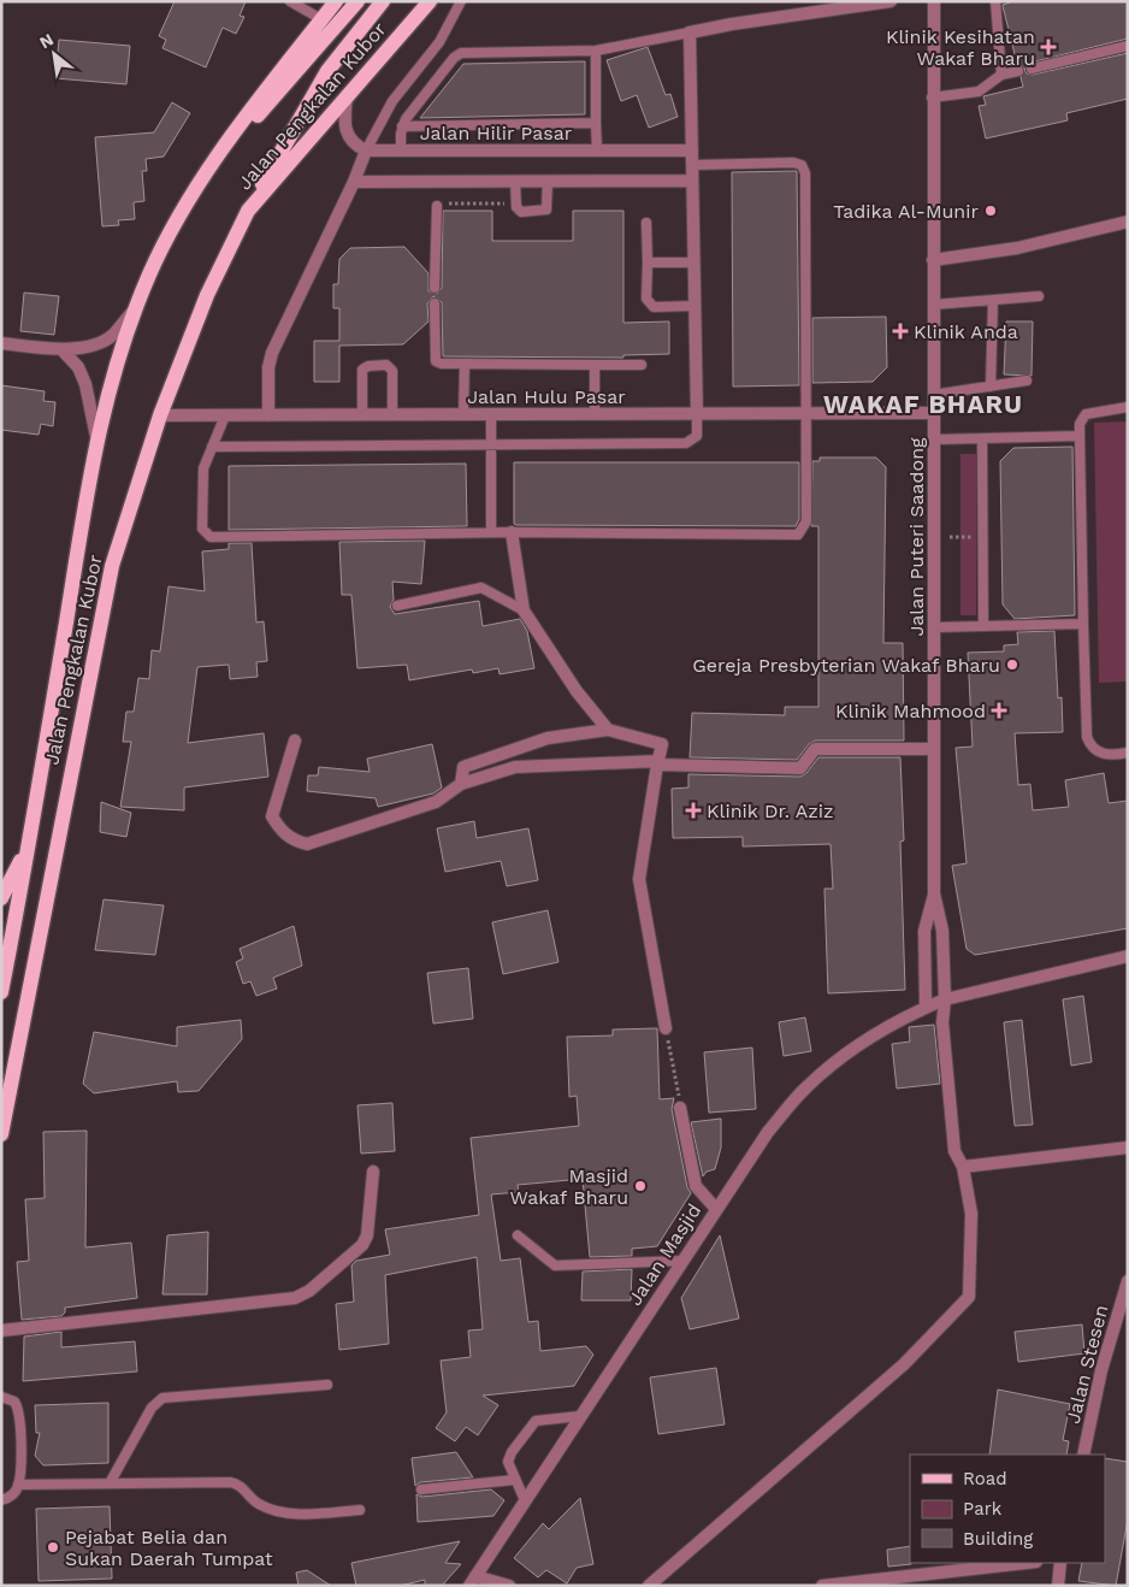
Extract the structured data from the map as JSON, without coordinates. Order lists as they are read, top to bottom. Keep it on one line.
{"streets":{"main road":["Jalan Pengkalan Kubor"],"street":["Jalan Hilir Pasar","Jalan Hulu Pasar","Jalan Puteri Saadong","Jalan Masjid","Jalan Stesen"]},"crossings":[["Jalan Pengkalan Kubor","Jalan Hulu Pasar"],["Jalan Hulu Pasar","Jalan Puteri Saadong"],["Jalan Puteri Saadong","Jalan Masjid"]],"districts":["WAKAF BHARU"],"places":{"health":["Klinik Kesihatan Wakaf Bharu","Klinik Anda","Klinik Mahmood","Klinik Dr. Aziz"],"other":["Tadika Al-Munir","Gereja Presbyterian Wakaf Bharu","Masjid Wakaf Bharu","Pejabat Belia dan Sukan Daerah Tumpat"]},"legend":["Road","Park","Building"],"north":"top left"}
